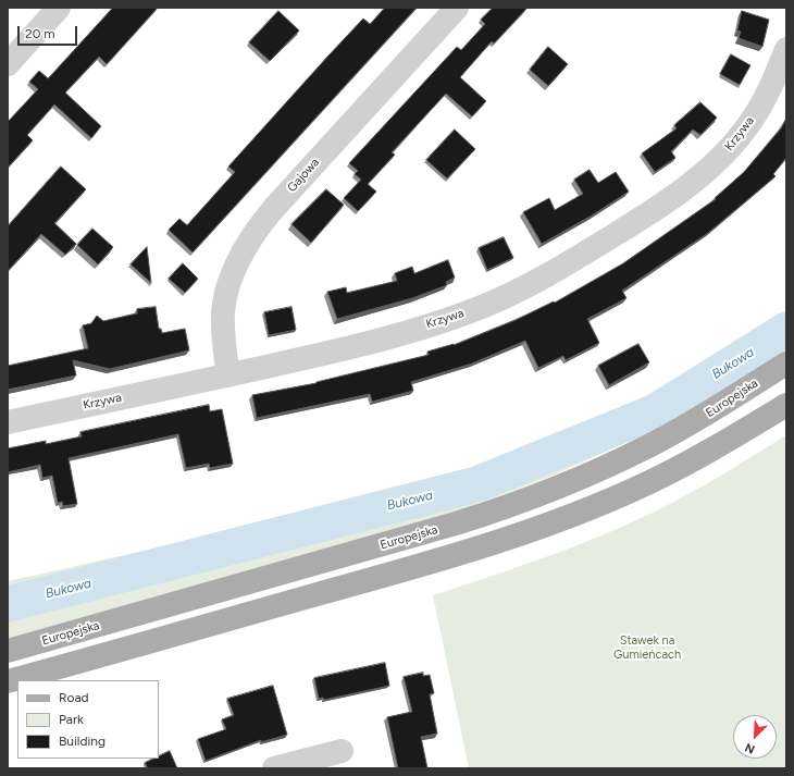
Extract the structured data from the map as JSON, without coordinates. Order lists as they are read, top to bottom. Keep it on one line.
{"streets":{"main road":["Europejska"],"street":["Krzywa","Gajowa"]},"crossings":[["Krzywa","Gajowa"]],"water":["Bukowa"],"parks":["Stawek na Gumieńcach"],"legend":["Road","Park","Building"],"scale_bar":"20 m","north":"bottom left"}
